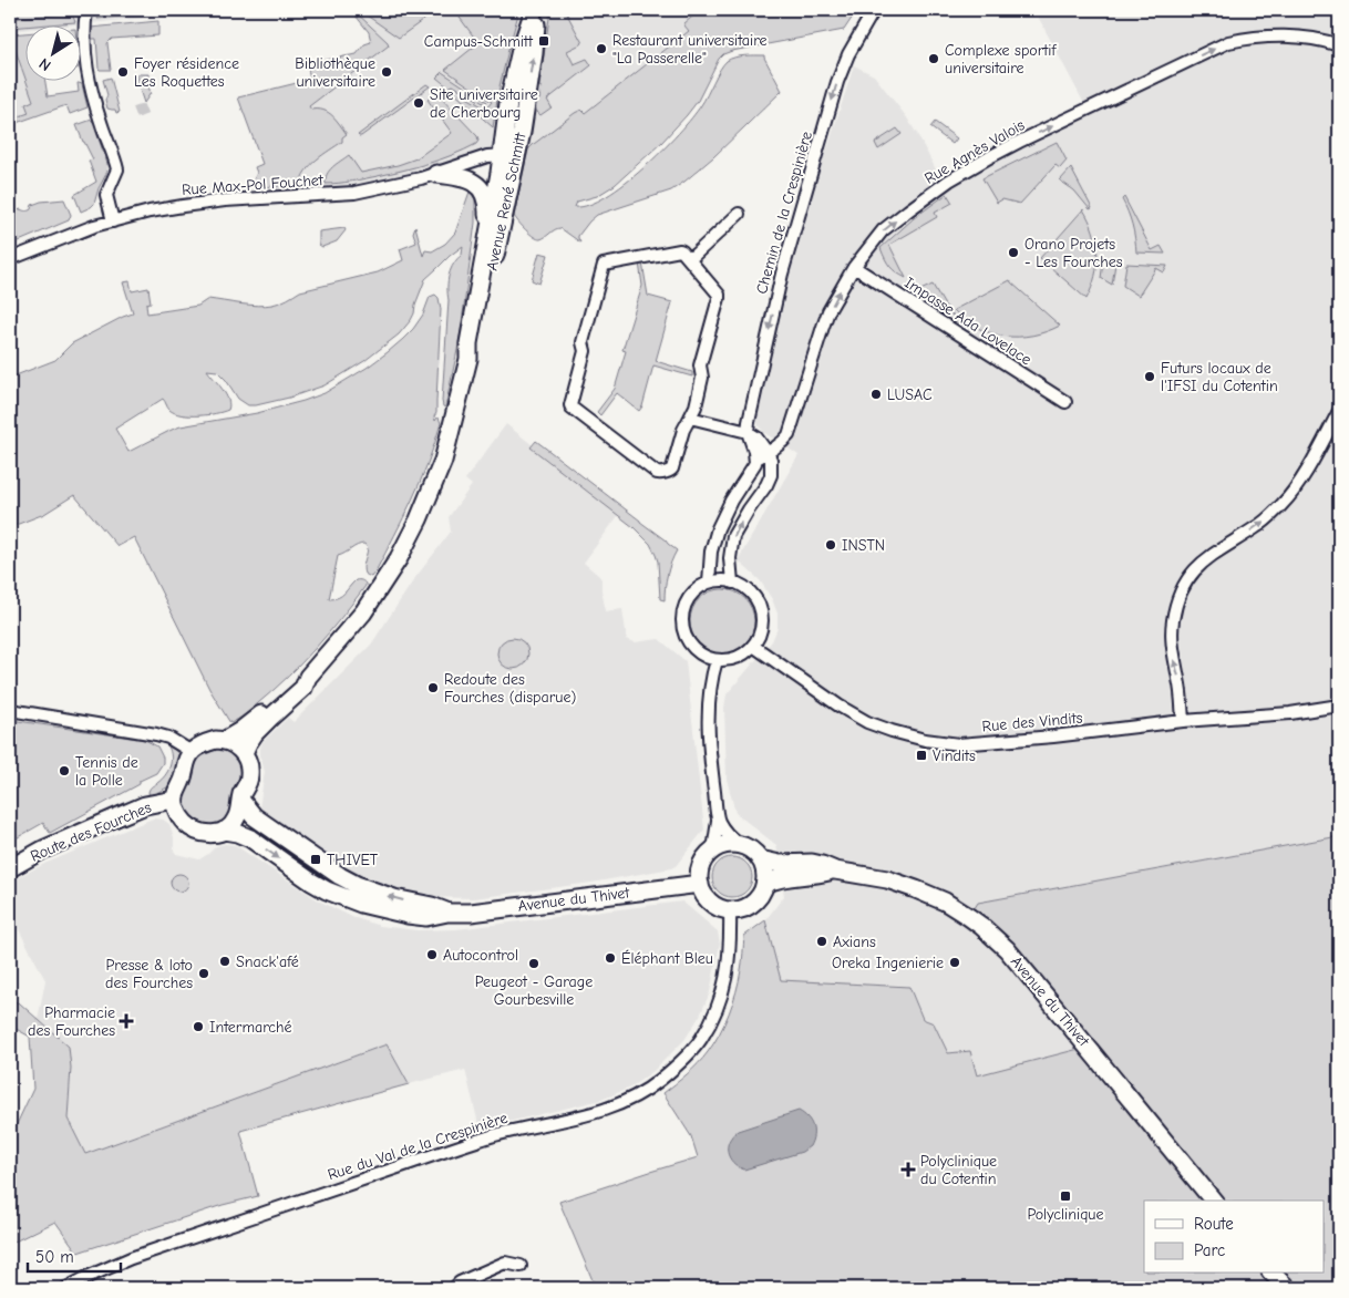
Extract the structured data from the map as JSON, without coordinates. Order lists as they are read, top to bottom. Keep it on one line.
{"streets":{"main road":["Avenue René Schmitt","Route des Fourches","Avenue du Thivet"],"street":["Rue Agnès Valois","Rue Max-Pol Fouchet","Chemin de la Crespinière","Impasse Ada Lovelace","Rue des Vindits","Rue du Val de la Crespinière"]},"crossings":[["Rue Agnès Valois","Chemin de la Crespinière"],["Rue Agnès Valois","Impasse Ada Lovelace"],["Rue Max-Pol Fouchet","Avenue René Schmitt"],["Avenue René Schmitt","Route des Fourches"],["Avenue René Schmitt","Avenue du Thivet"],["Route des Fourches","Avenue du Thivet"],["Avenue du Thivet","Rue du Val de la Crespinière"]],"one_way":["Rue Agnès Valois","Chemin de la Crespinière"],"places":{"transit":["Campus-Schmitt","Vindits","THIVET","Polyclinique"],"other":["Restaurant universitaire \"La Passerelle\"","Complexe sportif universitaire","Foyer résidence Les Roquettes","Bibliothèque universitaire","Site universitaire de Cherbourg","Orano Projets - Les Fourches","Futurs locaux de l'IFSI du Cotentin","LUSAC","INSTN","Redoute des Fourches (disparue)","Tennis de la Polle","Axians","Autocontrol","Éléphant Bleu","Snack'afé","Oreka Ingenierie","Peugeot - Garage Gourbesville","Presse & loto des Fourches","Intermarché"],"health":["Pharmacie des Fourches","Polyclinique du Cotentin"]},"legend":["Route","Parc"],"scale_bar":"50 m","north":"bottom left"}
